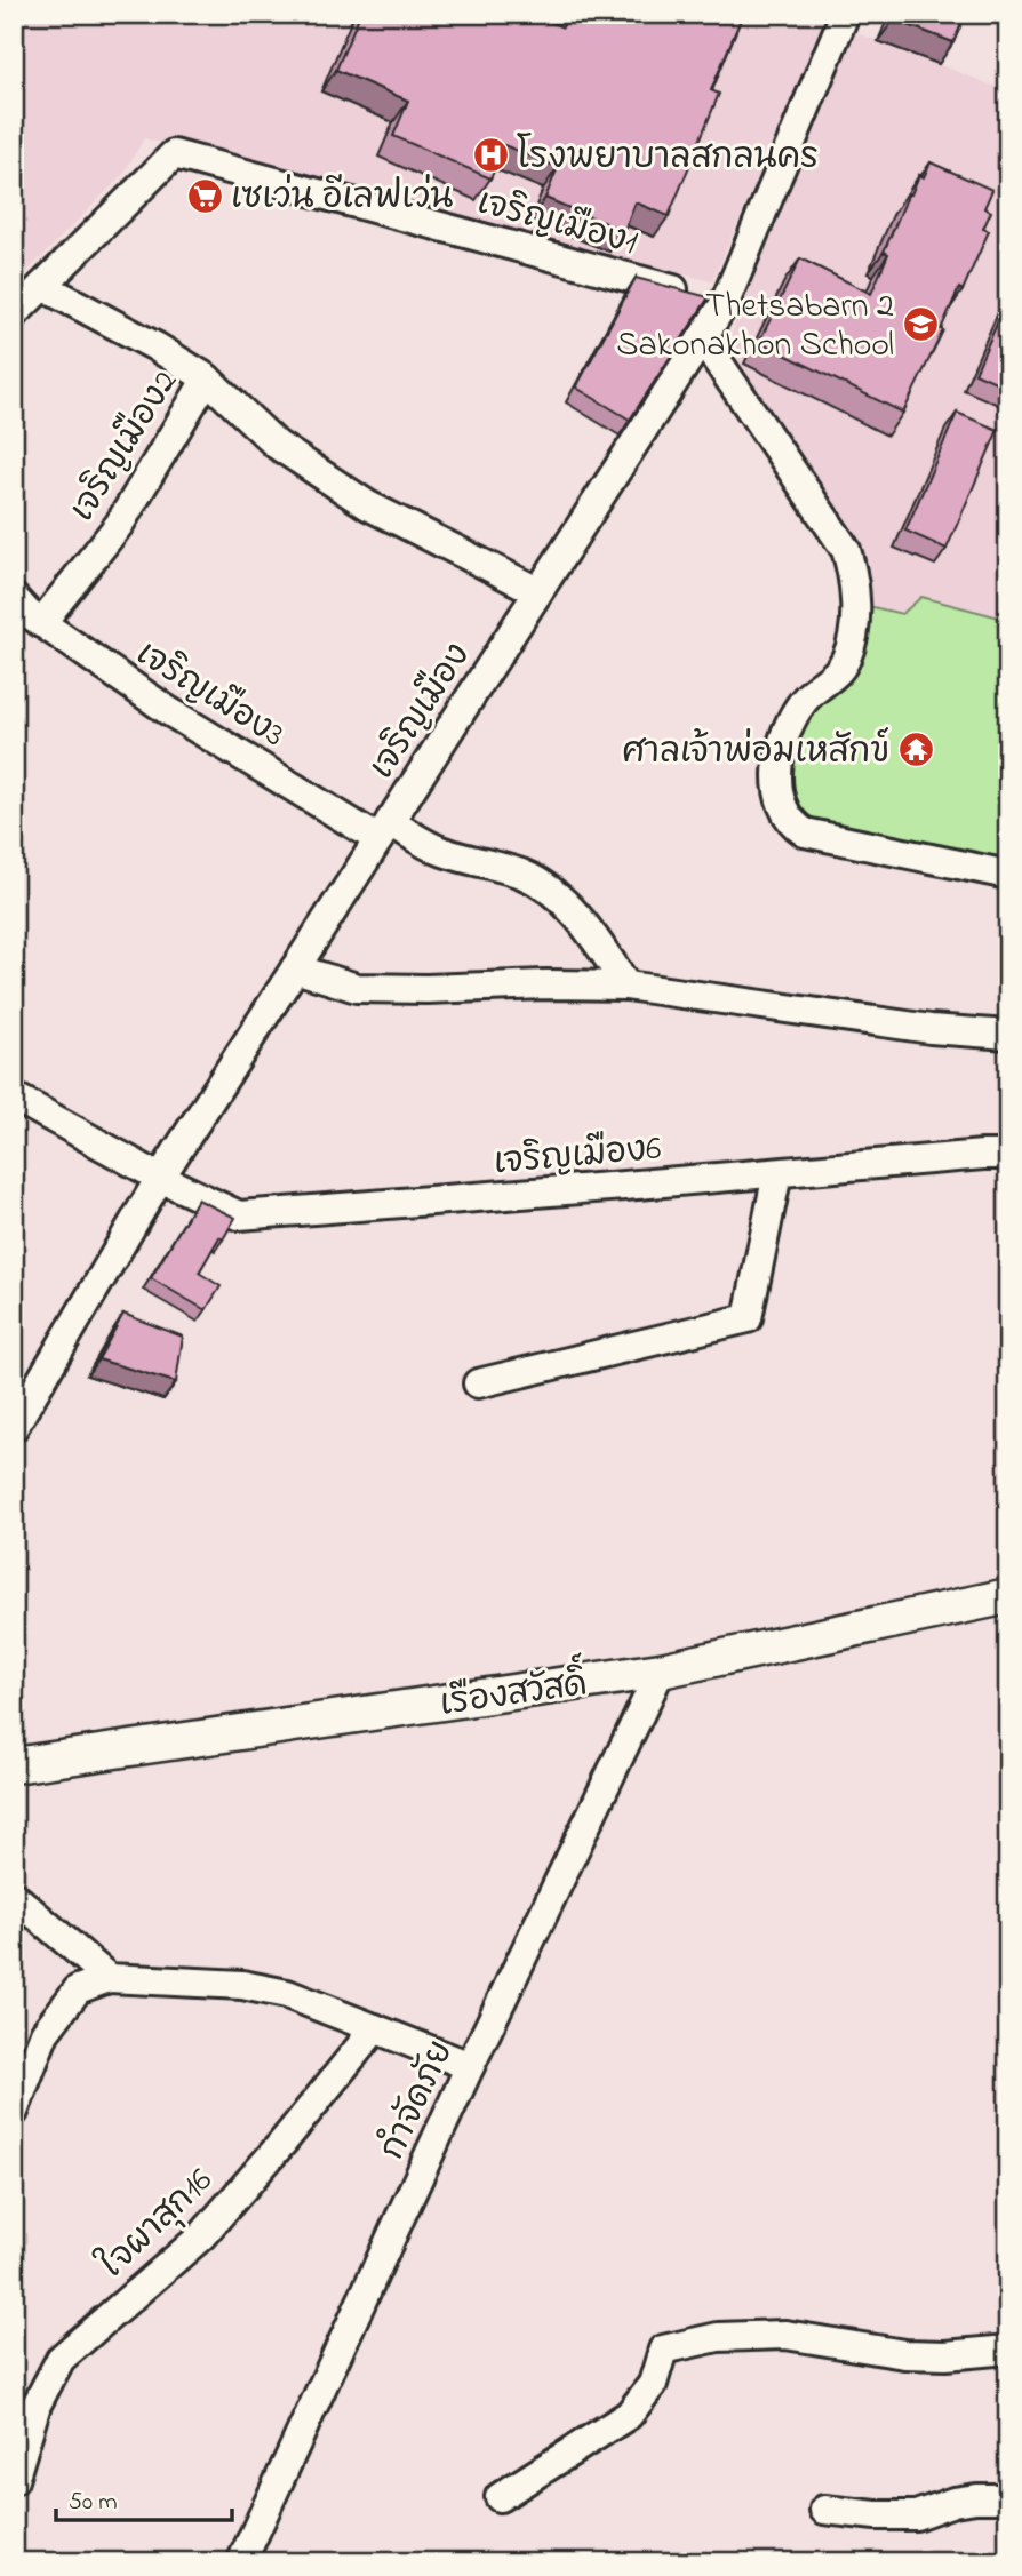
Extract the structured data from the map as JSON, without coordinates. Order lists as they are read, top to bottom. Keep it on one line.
{"streets":{"street":["เจริญเมือง1","เจริญเมือง2","เจริญเมือง3","เจริญเมือง","เจริญเมือง6","เรืองสวัสดิ์","กำจัดภัย","ใจผาสุก16"]},"crossings":[["เจริญเมือง1","เจริญเมือง2"],["เจริญเมือง1","เจริญเมือง"],["เจริญเมือง2","เจริญเมือง3"],["เจริญเมือง3","เจริญเมือง"],["เจริญเมือง","เจริญเมือง6"],["เรืองสวัสดิ์","กำจัดภัย"]],"places":{"hospital":["โรงพยาบาลสกลนคร"],"supermarket":["เซเว่น อีเลฟเว่น"],"school or university":["Thetsabarn 2 Sakonakhon School"],"temple":["ศาลเจ้าพ่อมเหสักข์"]},"scale_bar":"50 m"}
